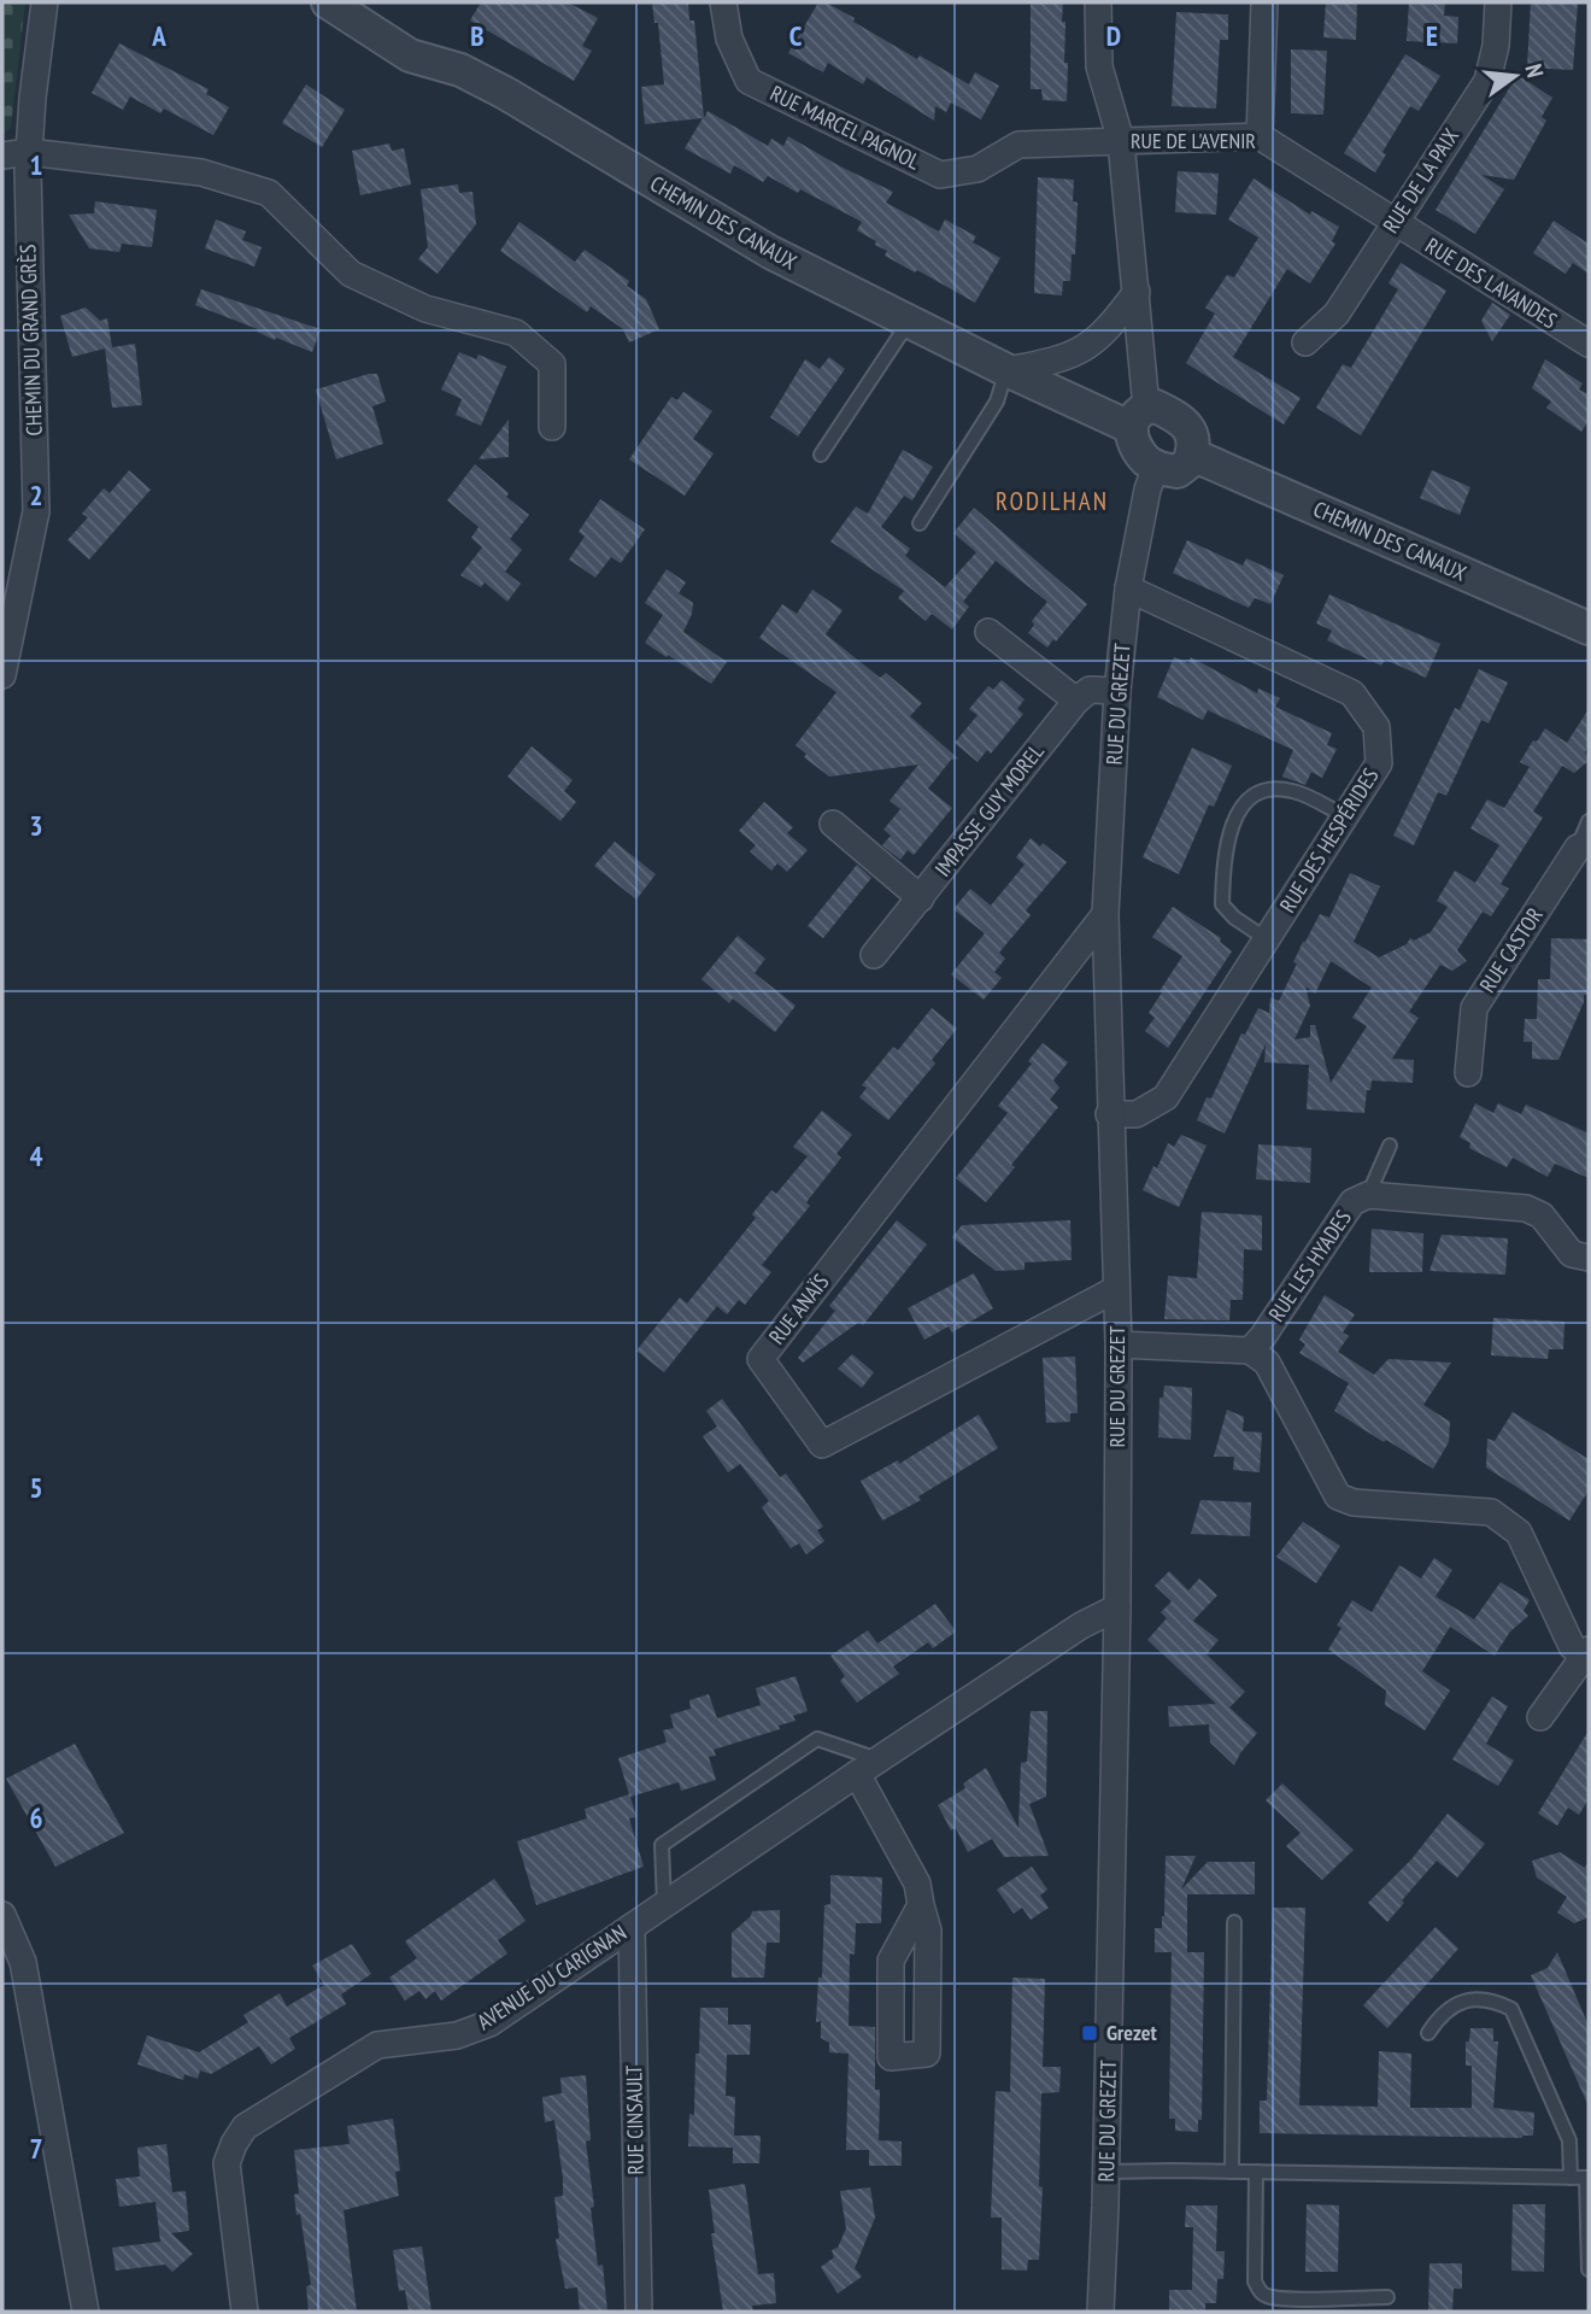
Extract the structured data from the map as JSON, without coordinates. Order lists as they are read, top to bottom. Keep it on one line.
{"streets":{"street":["RUE MARCEL PAGNOL","RUE DE L'AVENIR","RUE DE LA PAIX","CHEMIN DES CANAUX","RUE DES LAVANDES","CHEMIN DU GRAND GRÈS","RUE DU GREZET","IMPASSE GUY MOREL","RUE DES HESPÉRIDES","RUE CASTOR","RUE LES HYADES","RUE ANAÏS","AVENUE DU CARIGNAN","RUE CINSAULT"]},"crossings":[["RUE MARCEL PAGNOL","RUE DE L'AVENIR"],["RUE DE L'AVENIR","RUE DE LA PAIX"],["RUE DE L'AVENIR","RUE DES LAVANDES"],["RUE DE LA PAIX","RUE DES LAVANDES"],["CHEMIN DES CANAUX","RUE DU GREZET"],["RUE DU GREZET","RUE DES HESPÉRIDES"],["RUE DU GREZET","RUE ANAÏS"],["RUE DU GREZET","AVENUE DU CARIGNAN"],["AVENUE DU CARIGNAN","RUE CINSAULT"]],"districts":["RODILHAN"],"places":{"transit":["Grezet"]},"north":"right","grid":{"columns":["A","B","C","D","E"],"rows":["1","2","3","4","5","6","7"]}}
